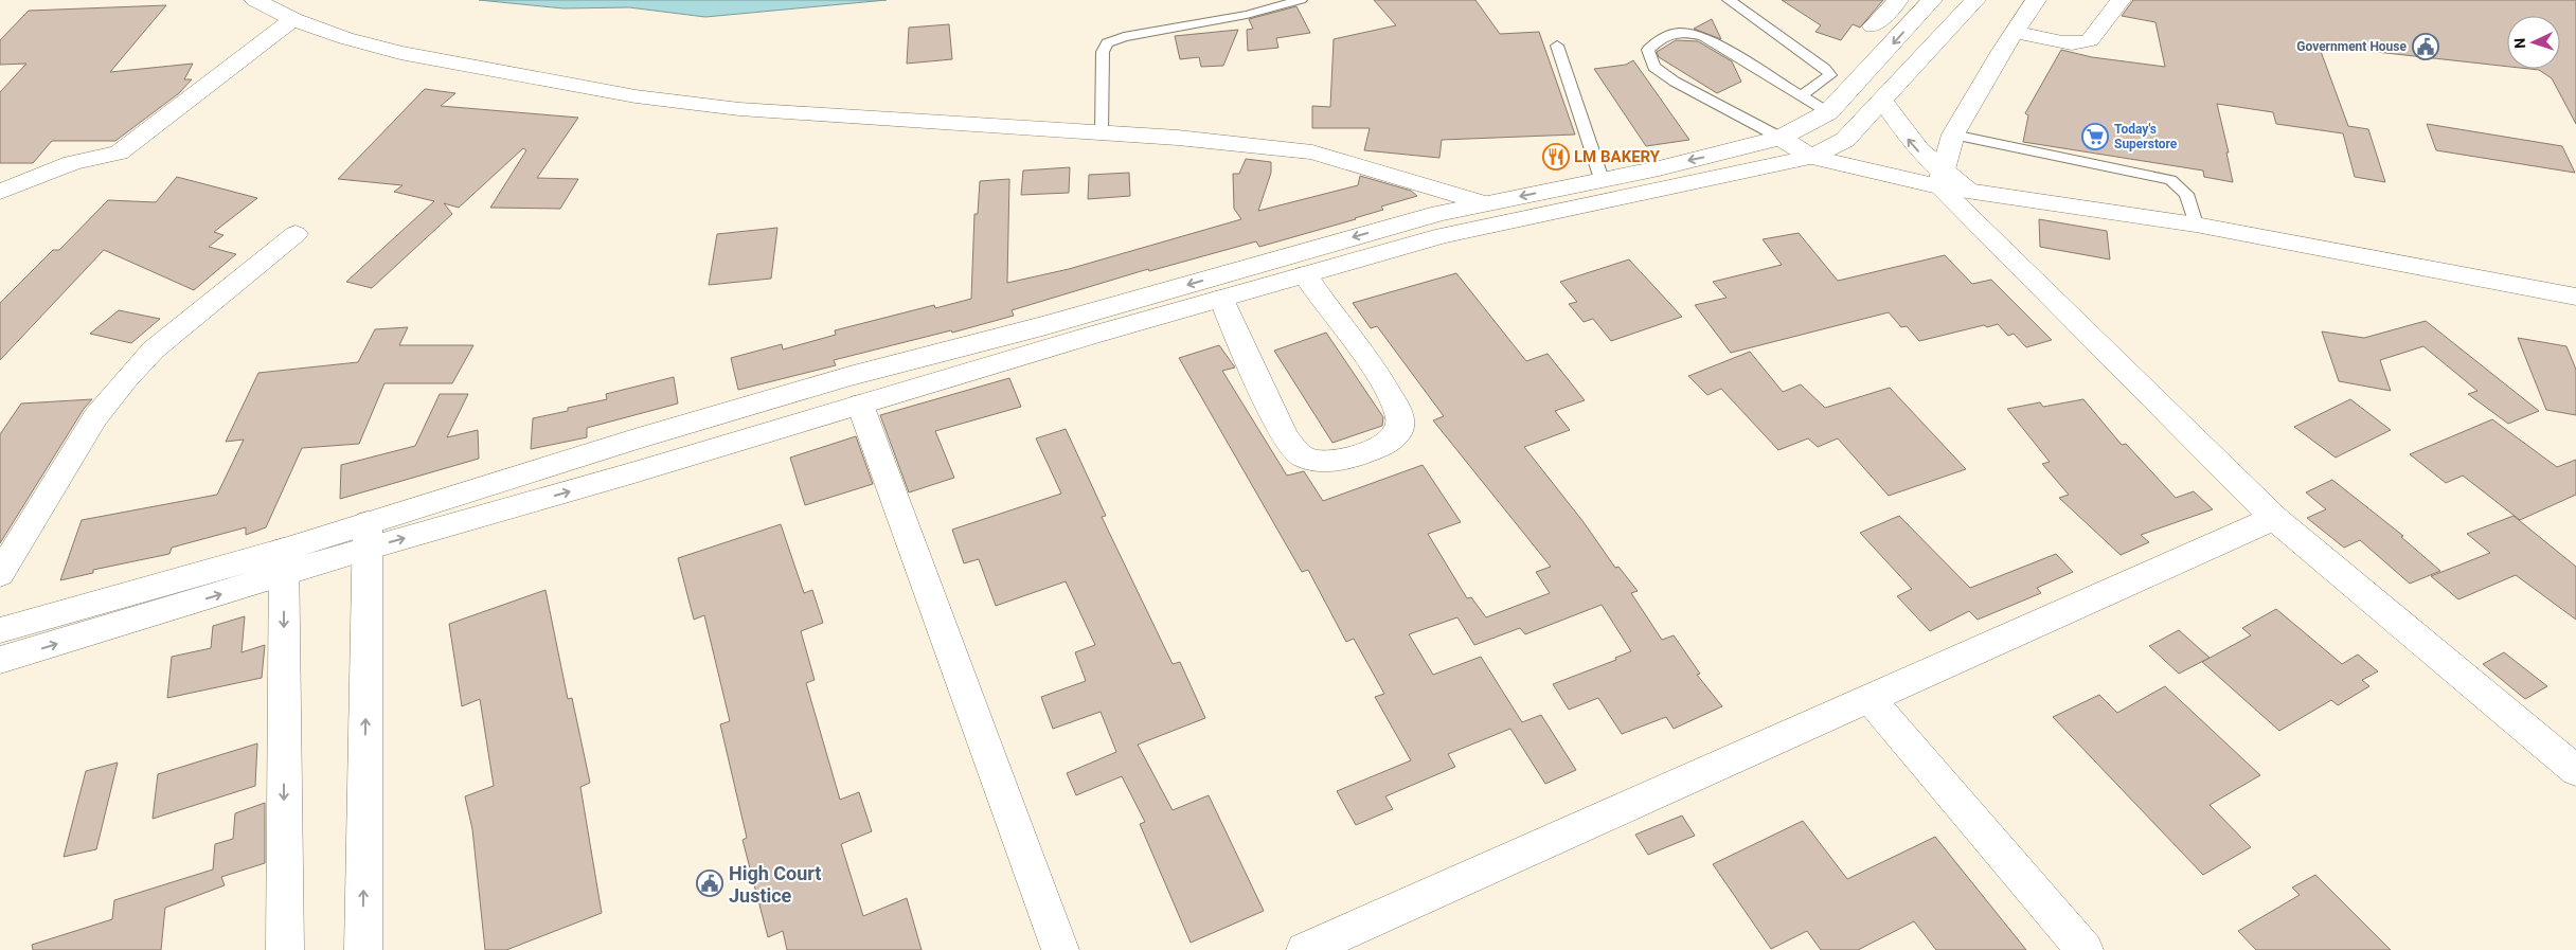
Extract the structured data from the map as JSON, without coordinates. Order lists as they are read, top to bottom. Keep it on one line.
{"places":{"public building":["Government House","High Court Justice"],"supermarket":["Today's Superstore"],"restaurant":["LM BAKERY"]},"north":"left"}
